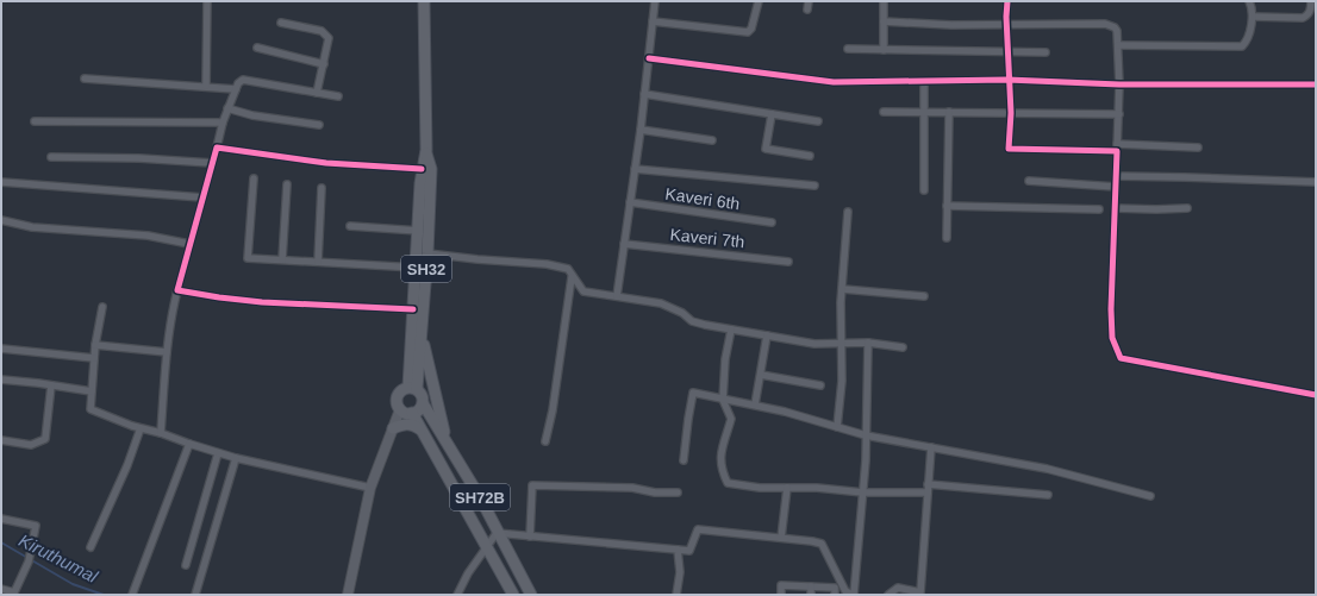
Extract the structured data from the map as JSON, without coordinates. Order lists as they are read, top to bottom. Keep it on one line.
{"streets":{"main road":["SH32","SH72B"],"street":["Kaveri 6th","Kaveri 7th"]},"crossings":[["SH32","SH72B"]],"water":["Kiruthumal"]}
